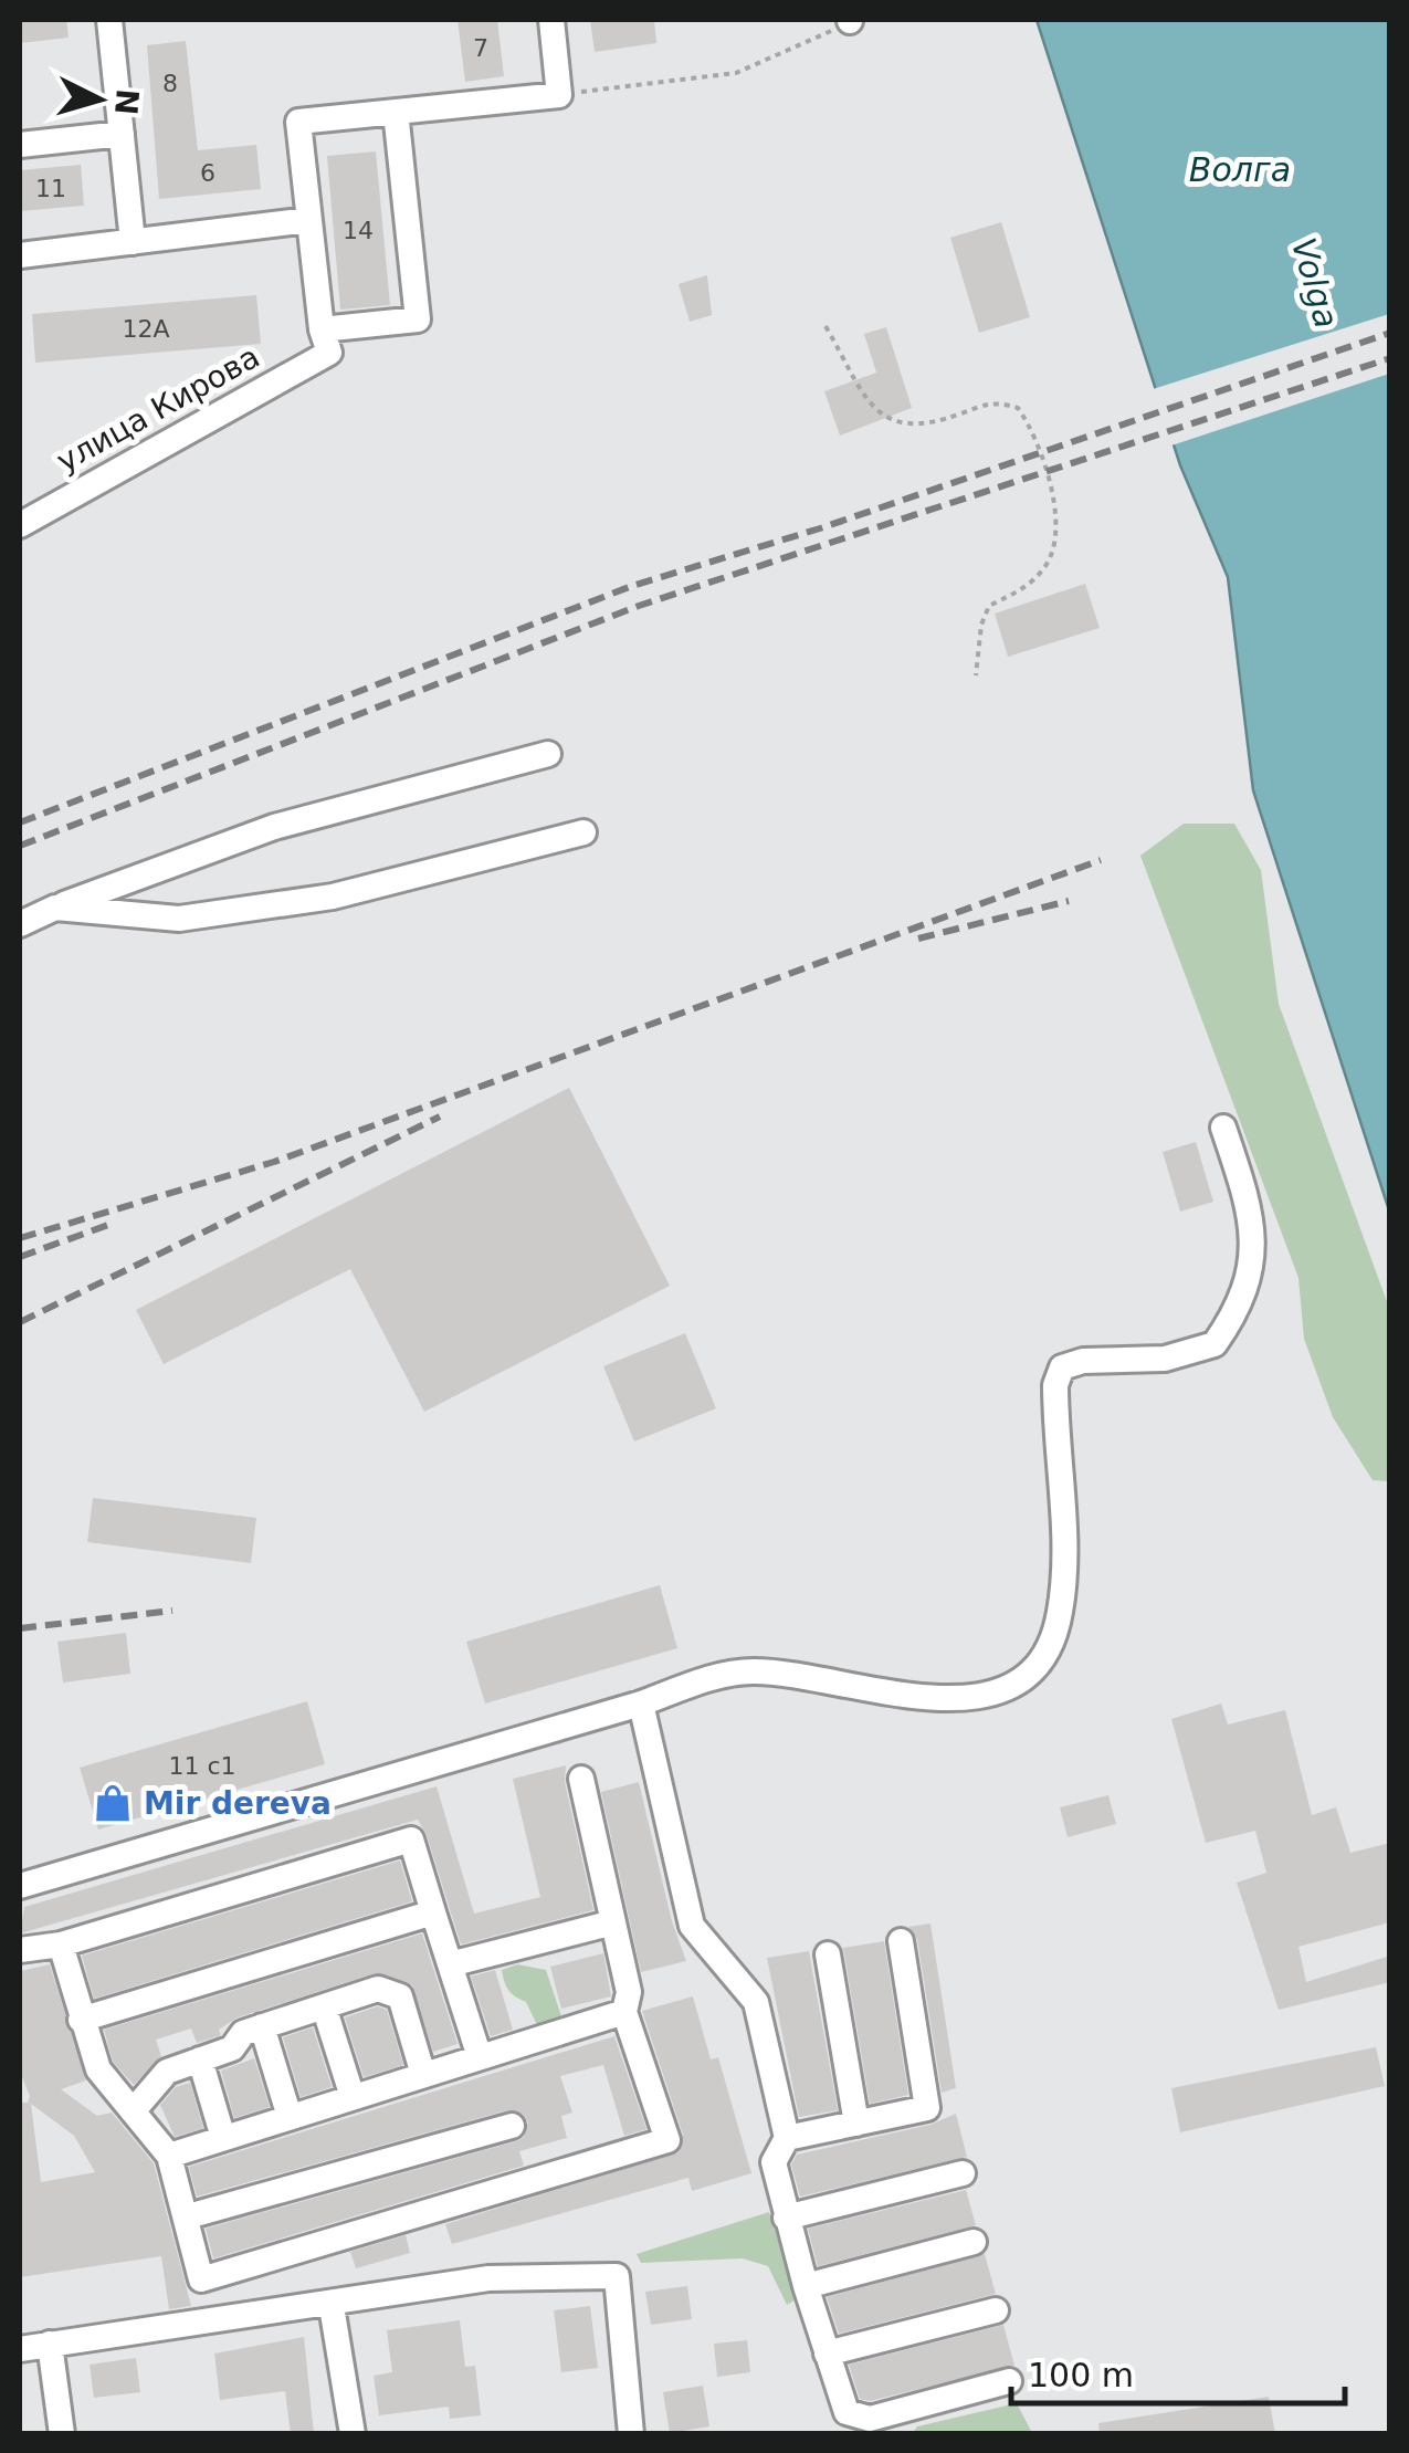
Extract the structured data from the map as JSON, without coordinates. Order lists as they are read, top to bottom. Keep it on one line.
{"streets":{"street":["улица Кирова"]},"water":["Волга","Volga"],"places":{"shop":["Mir dereva"]},"house_numbers":["7","8","6","11","14","12А","11 с1"],"scale_bar":"100 m","north":"right"}
